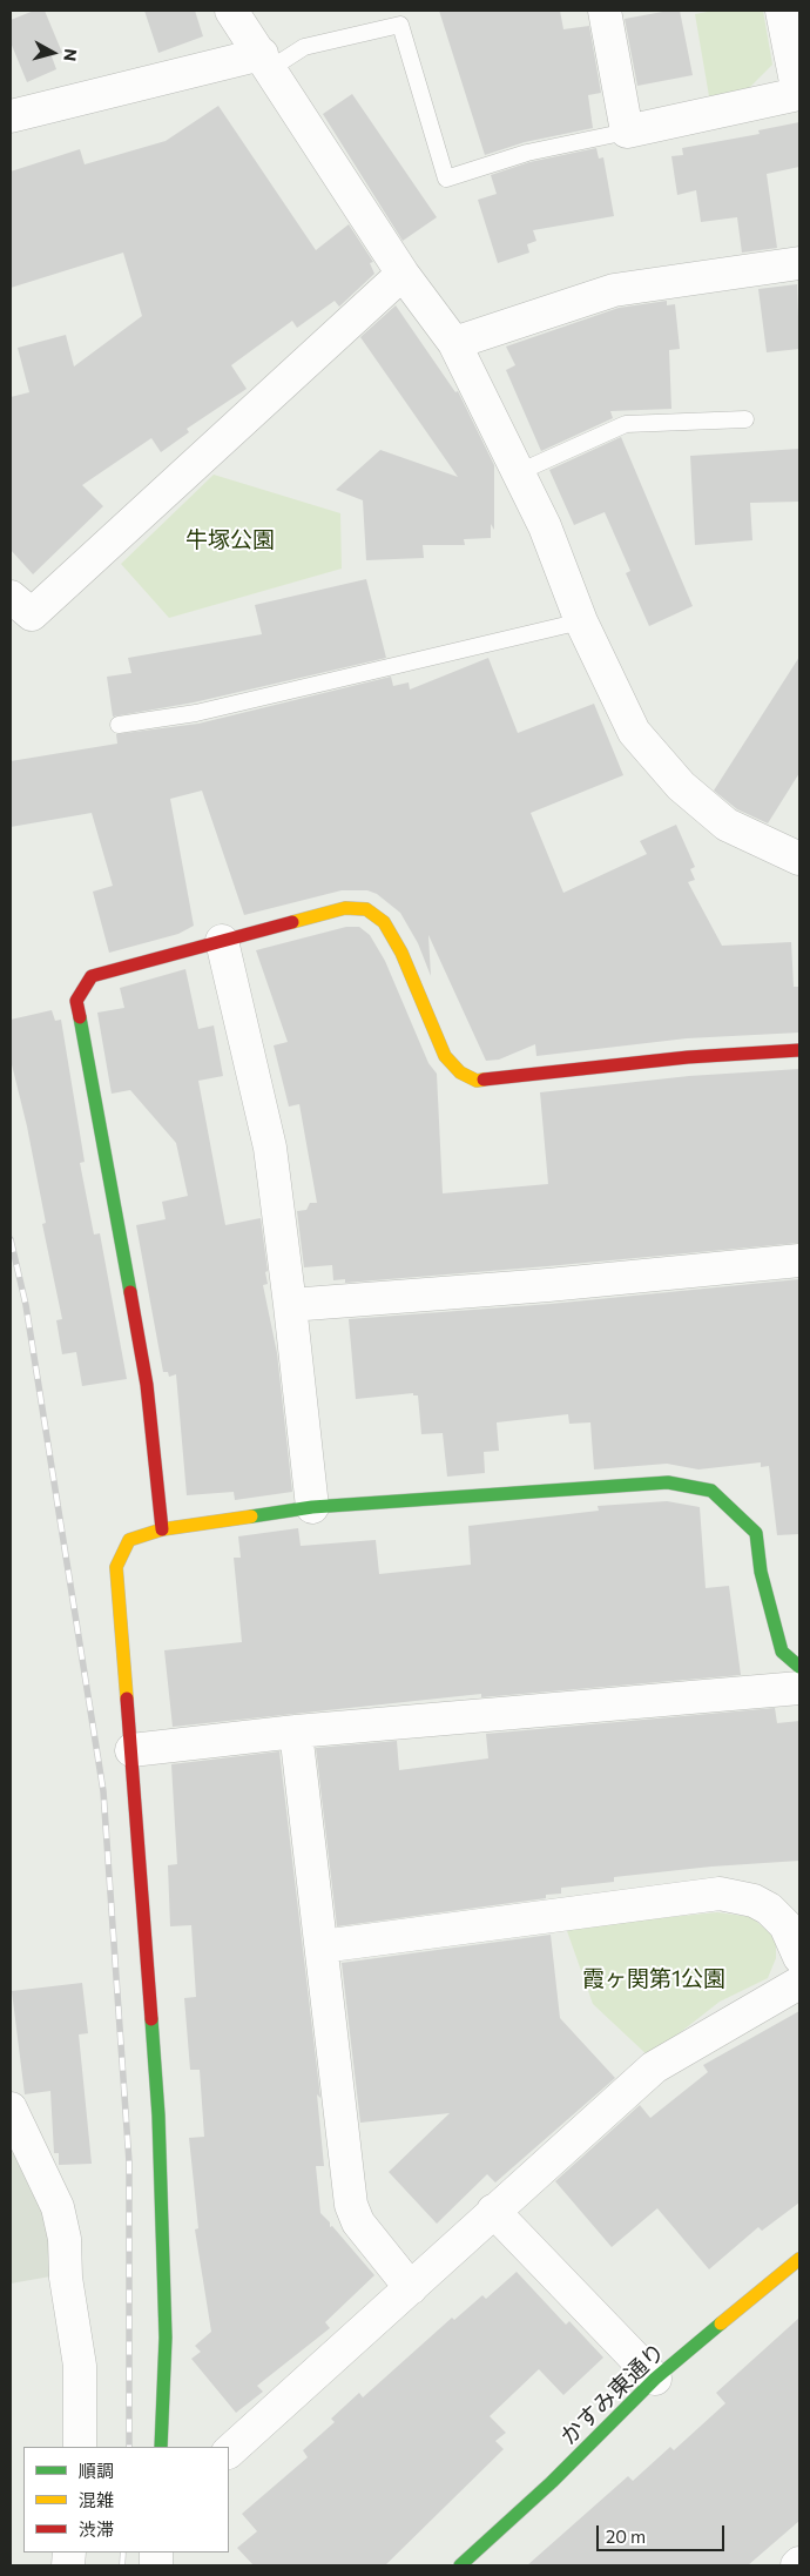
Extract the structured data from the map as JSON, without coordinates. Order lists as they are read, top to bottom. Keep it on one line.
{"streets":{"street":["かすみ東通り"]},"parks":["牛塚公園","霞ヶ関第1公園"],"legend":["順調","混雑","渋滞"],"scale_bar":"20 m","north":"right"}
